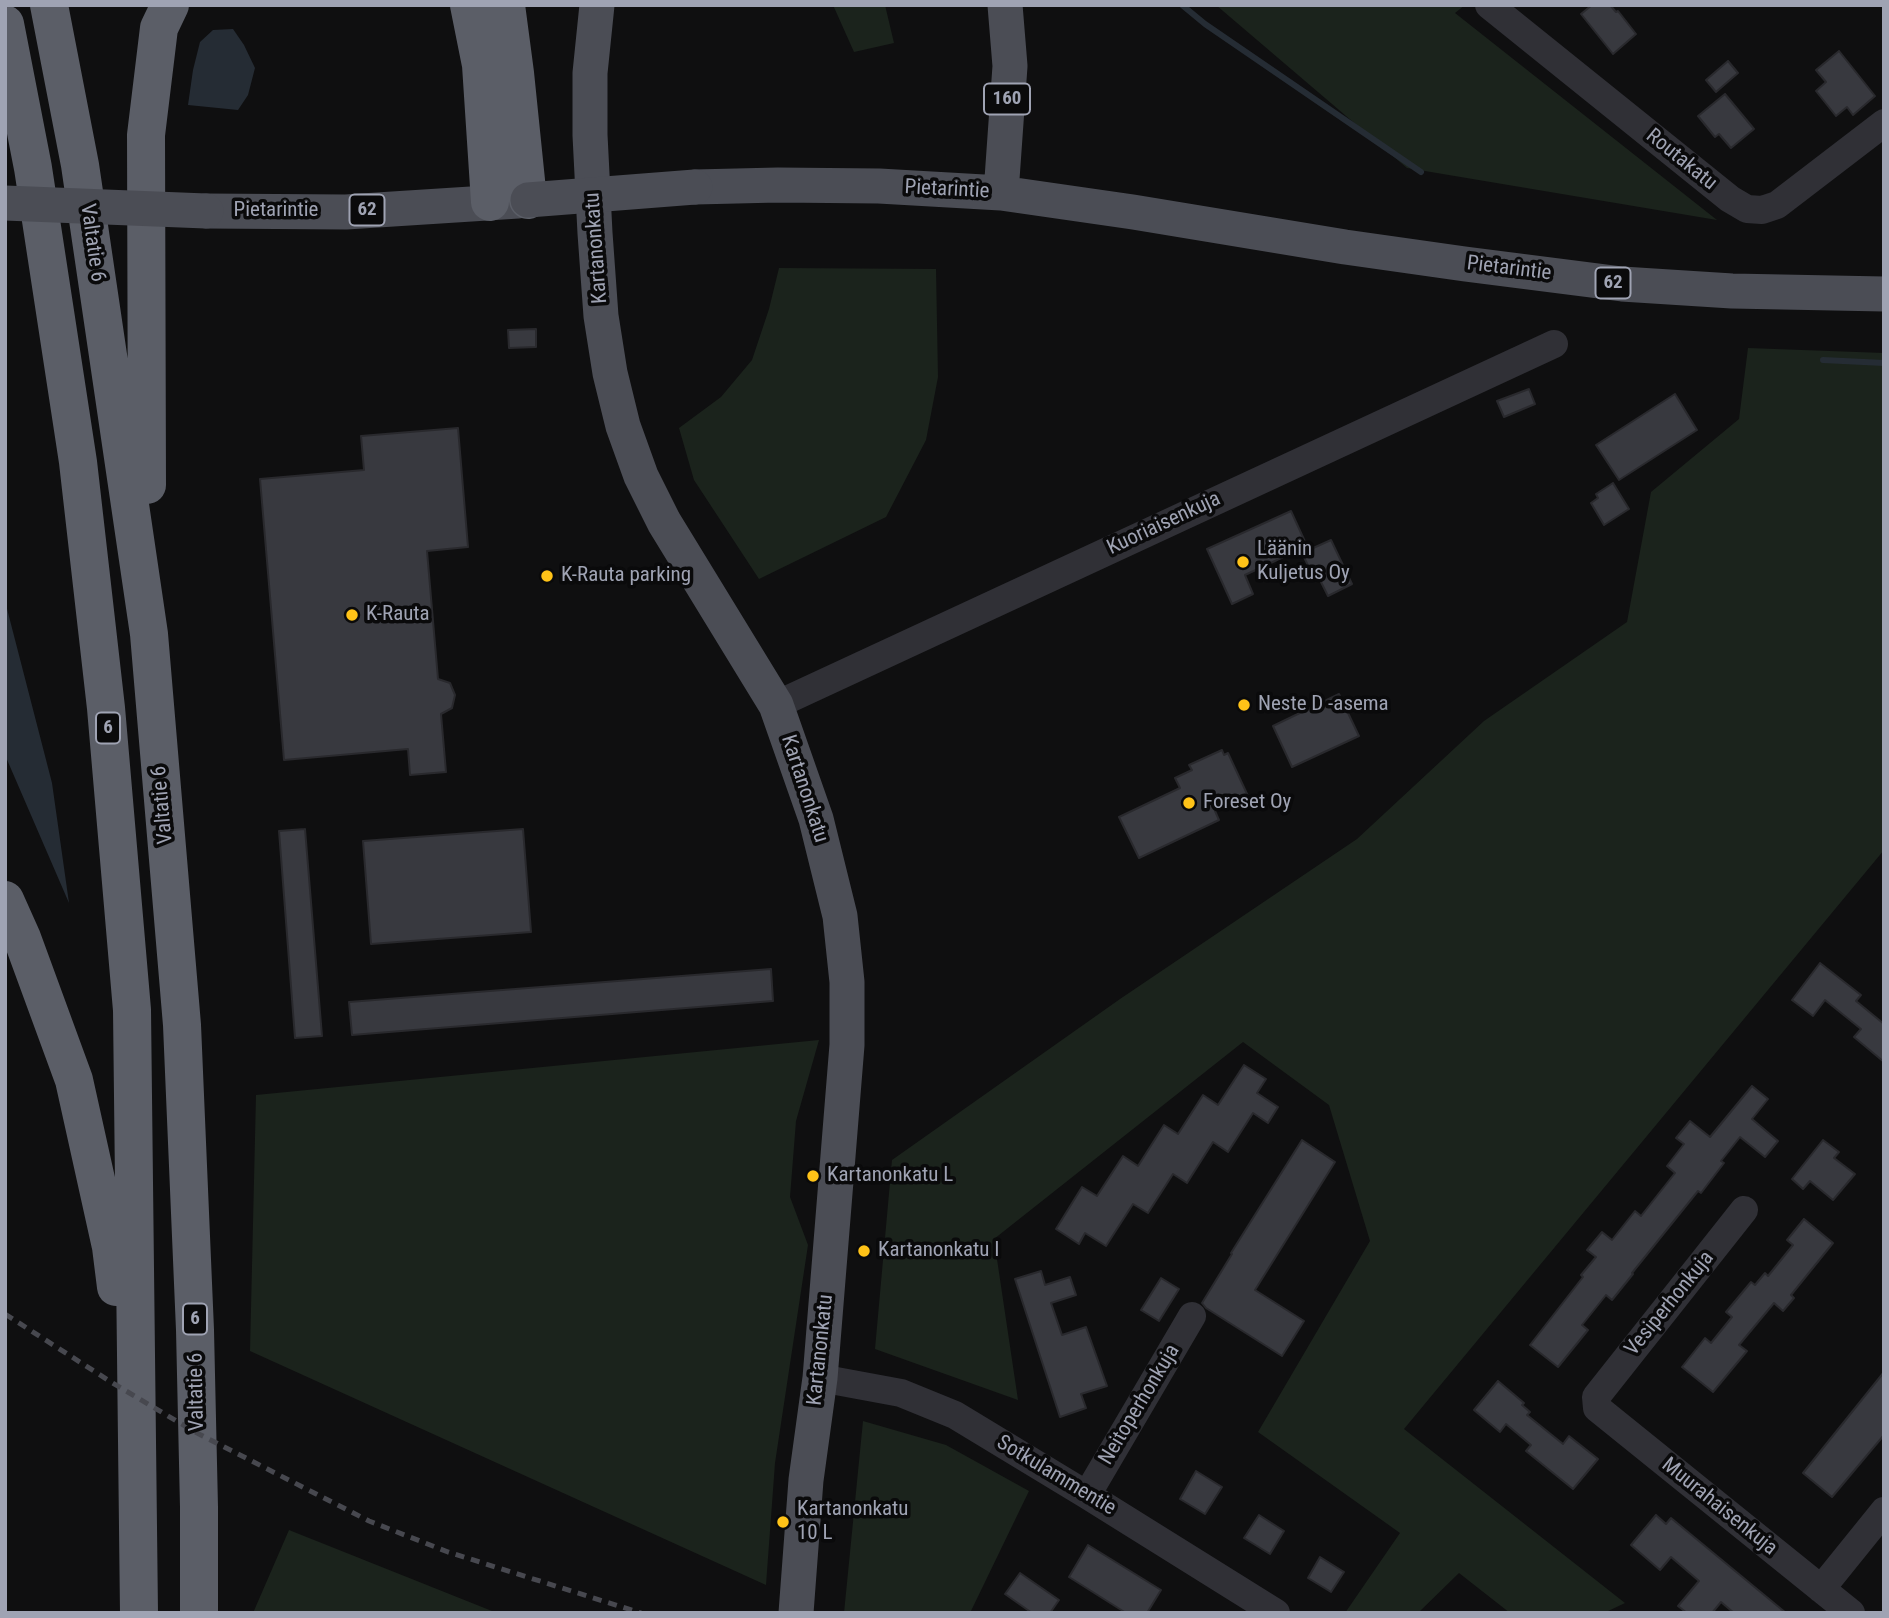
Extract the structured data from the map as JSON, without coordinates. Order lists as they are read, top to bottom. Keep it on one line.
{"streets":{"highway":["Valtatie 6","6"],"main road":["160","Pietarintie","62","Kartanonkatu"],"street":["Routakatu","Kuoriaisenkuja","Vesiperhonkuja","Neitoperhonkuja","Sotkulammentie","Muurahaisenkuja"]},"crossings":[["160","Pietarintie"],["Kartanonkatu","Kuoriaisenkuja"],["Kartanonkatu","Sotkulammentie"],["Vesiperhonkuja","Muurahaisenkuja"],["Neitoperhonkuja","Sotkulammentie"]],"places":["Läänin Kuljetus Oy","K-Rauta parking","K-Rauta","Neste D -asema","Foreset Oy","Kartanonkatu L","Kartanonkatu I","Kartanonkatu 10 L"]}
